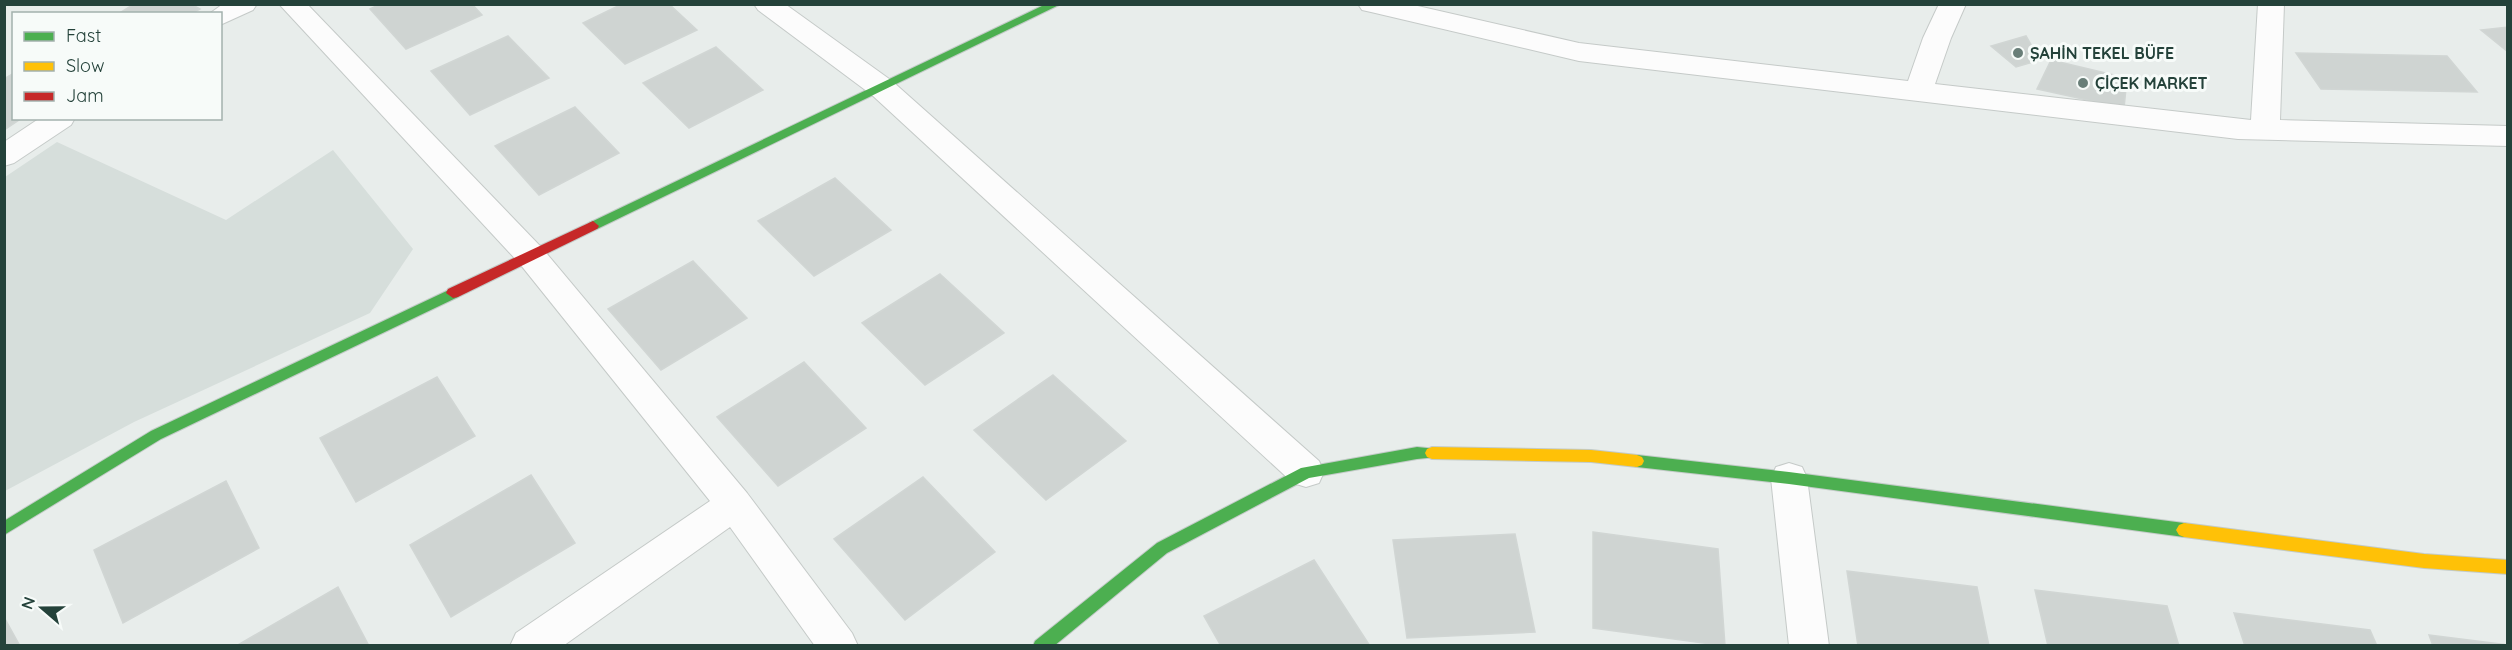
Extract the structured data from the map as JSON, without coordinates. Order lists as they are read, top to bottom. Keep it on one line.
{"places":["ŞAHİN TEKEL BÜFE","ÇİÇEK MARKET"],"legend":["Fast","Slow","Jam"],"north":"left"}
